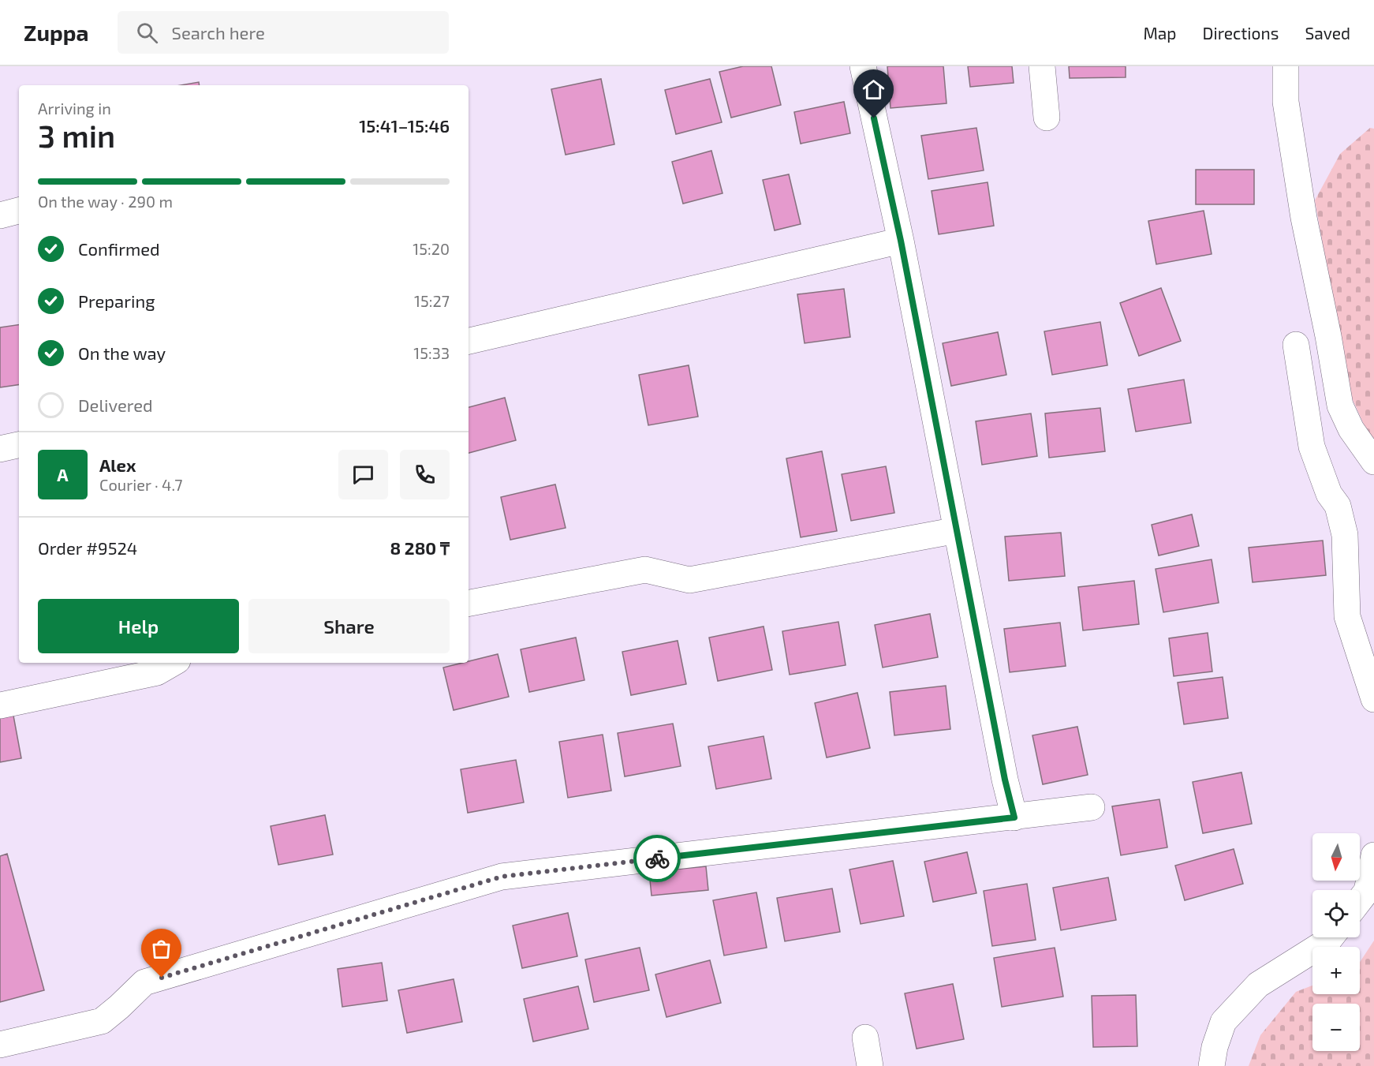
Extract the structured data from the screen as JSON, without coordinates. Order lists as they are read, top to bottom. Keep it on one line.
{"north":"bottom","page":{"header":"Zuppa","search":"Search here","nav":["Map","Directions","Saved"],"heading":["3 min","Arriving in","15:41–15:46"],"panel":["Alex","Courier · 4.7","Order #9524","8 280 ₸"],"bar":"On the way · 290 m","list":[["Confirmed","15:20"],["Preparing","15:27"],["On the way","15:33"],"Delivered"],"round":"A","buttons":["Help","Share"],"map_buttons":["+","−"]}}
